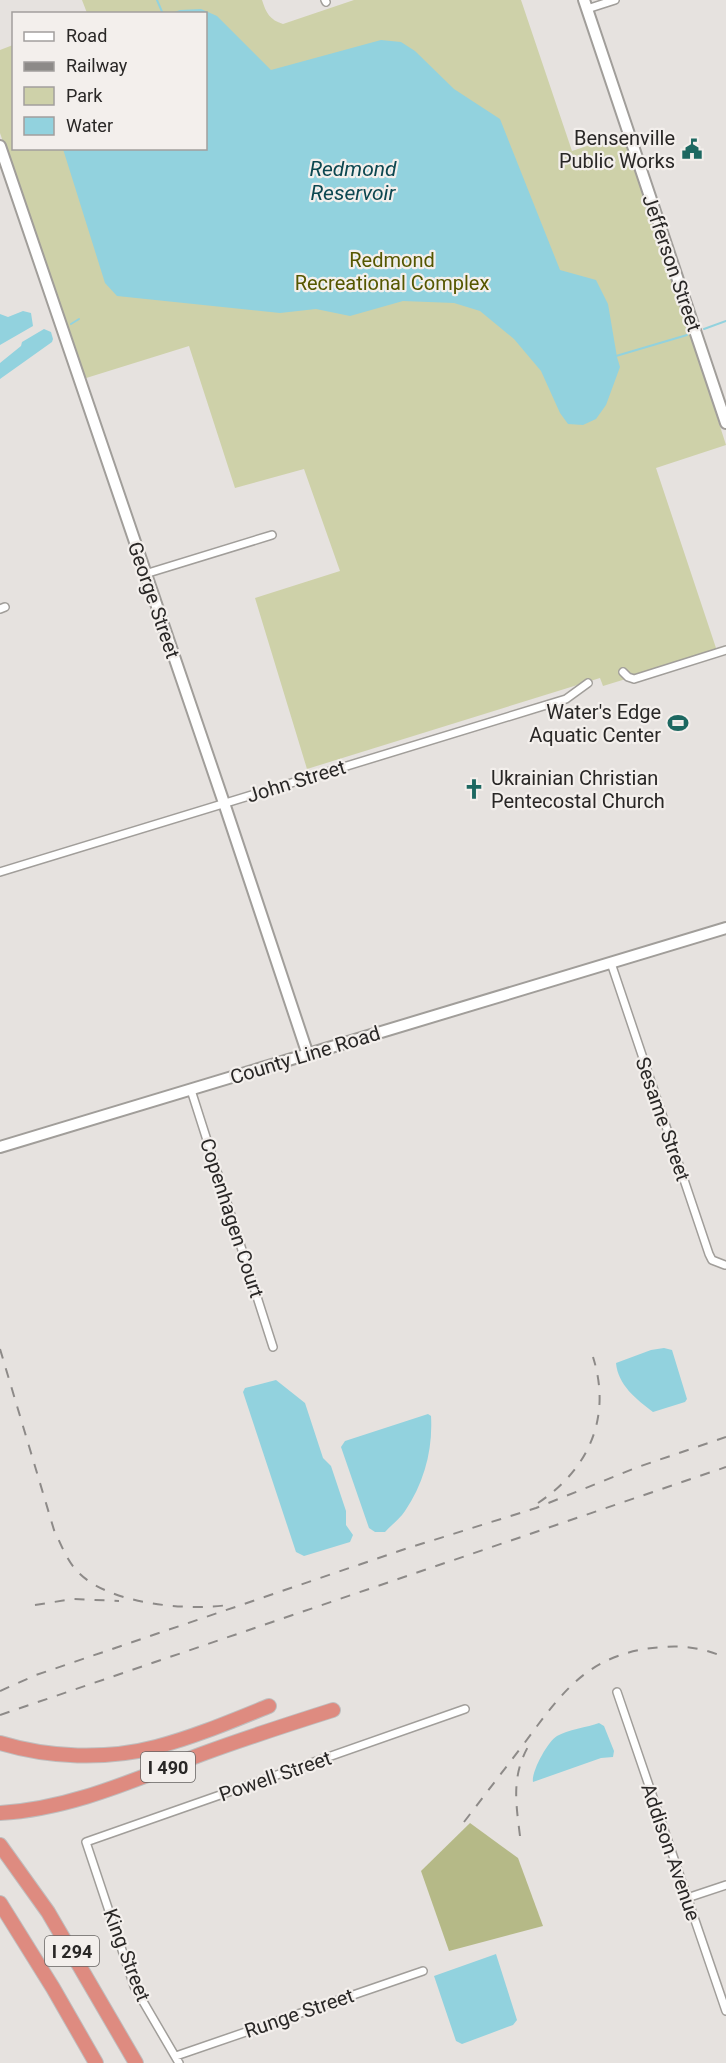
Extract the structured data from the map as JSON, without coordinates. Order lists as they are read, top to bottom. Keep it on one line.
{"streets":{"highway":["I 490","I 294"],"street":["Jefferson Street","George Street","John Street","County Line Road","Sesame Street","Copenhagen Court","Powell Street","Addison Avenue","King Street","Runge Street"]},"crossings":[["George Street","John Street"],["George Street","County Line Road"],["County Line Road","Sesame Street"],["County Line Road","Copenhagen Court"],["Powell Street","King Street"],["King Street","Runge Street"]],"water":["Redmond Reservoir"],"parks":["Redmond Recreational Complex"],"places":{"public building":["Bensenville Public Works"],"sports":["Water's Edge Aquatic Center"],"church":["Ukrainian Christian Pentecostal Church"]},"legend":["Road","Railway","Park","Water"]}
